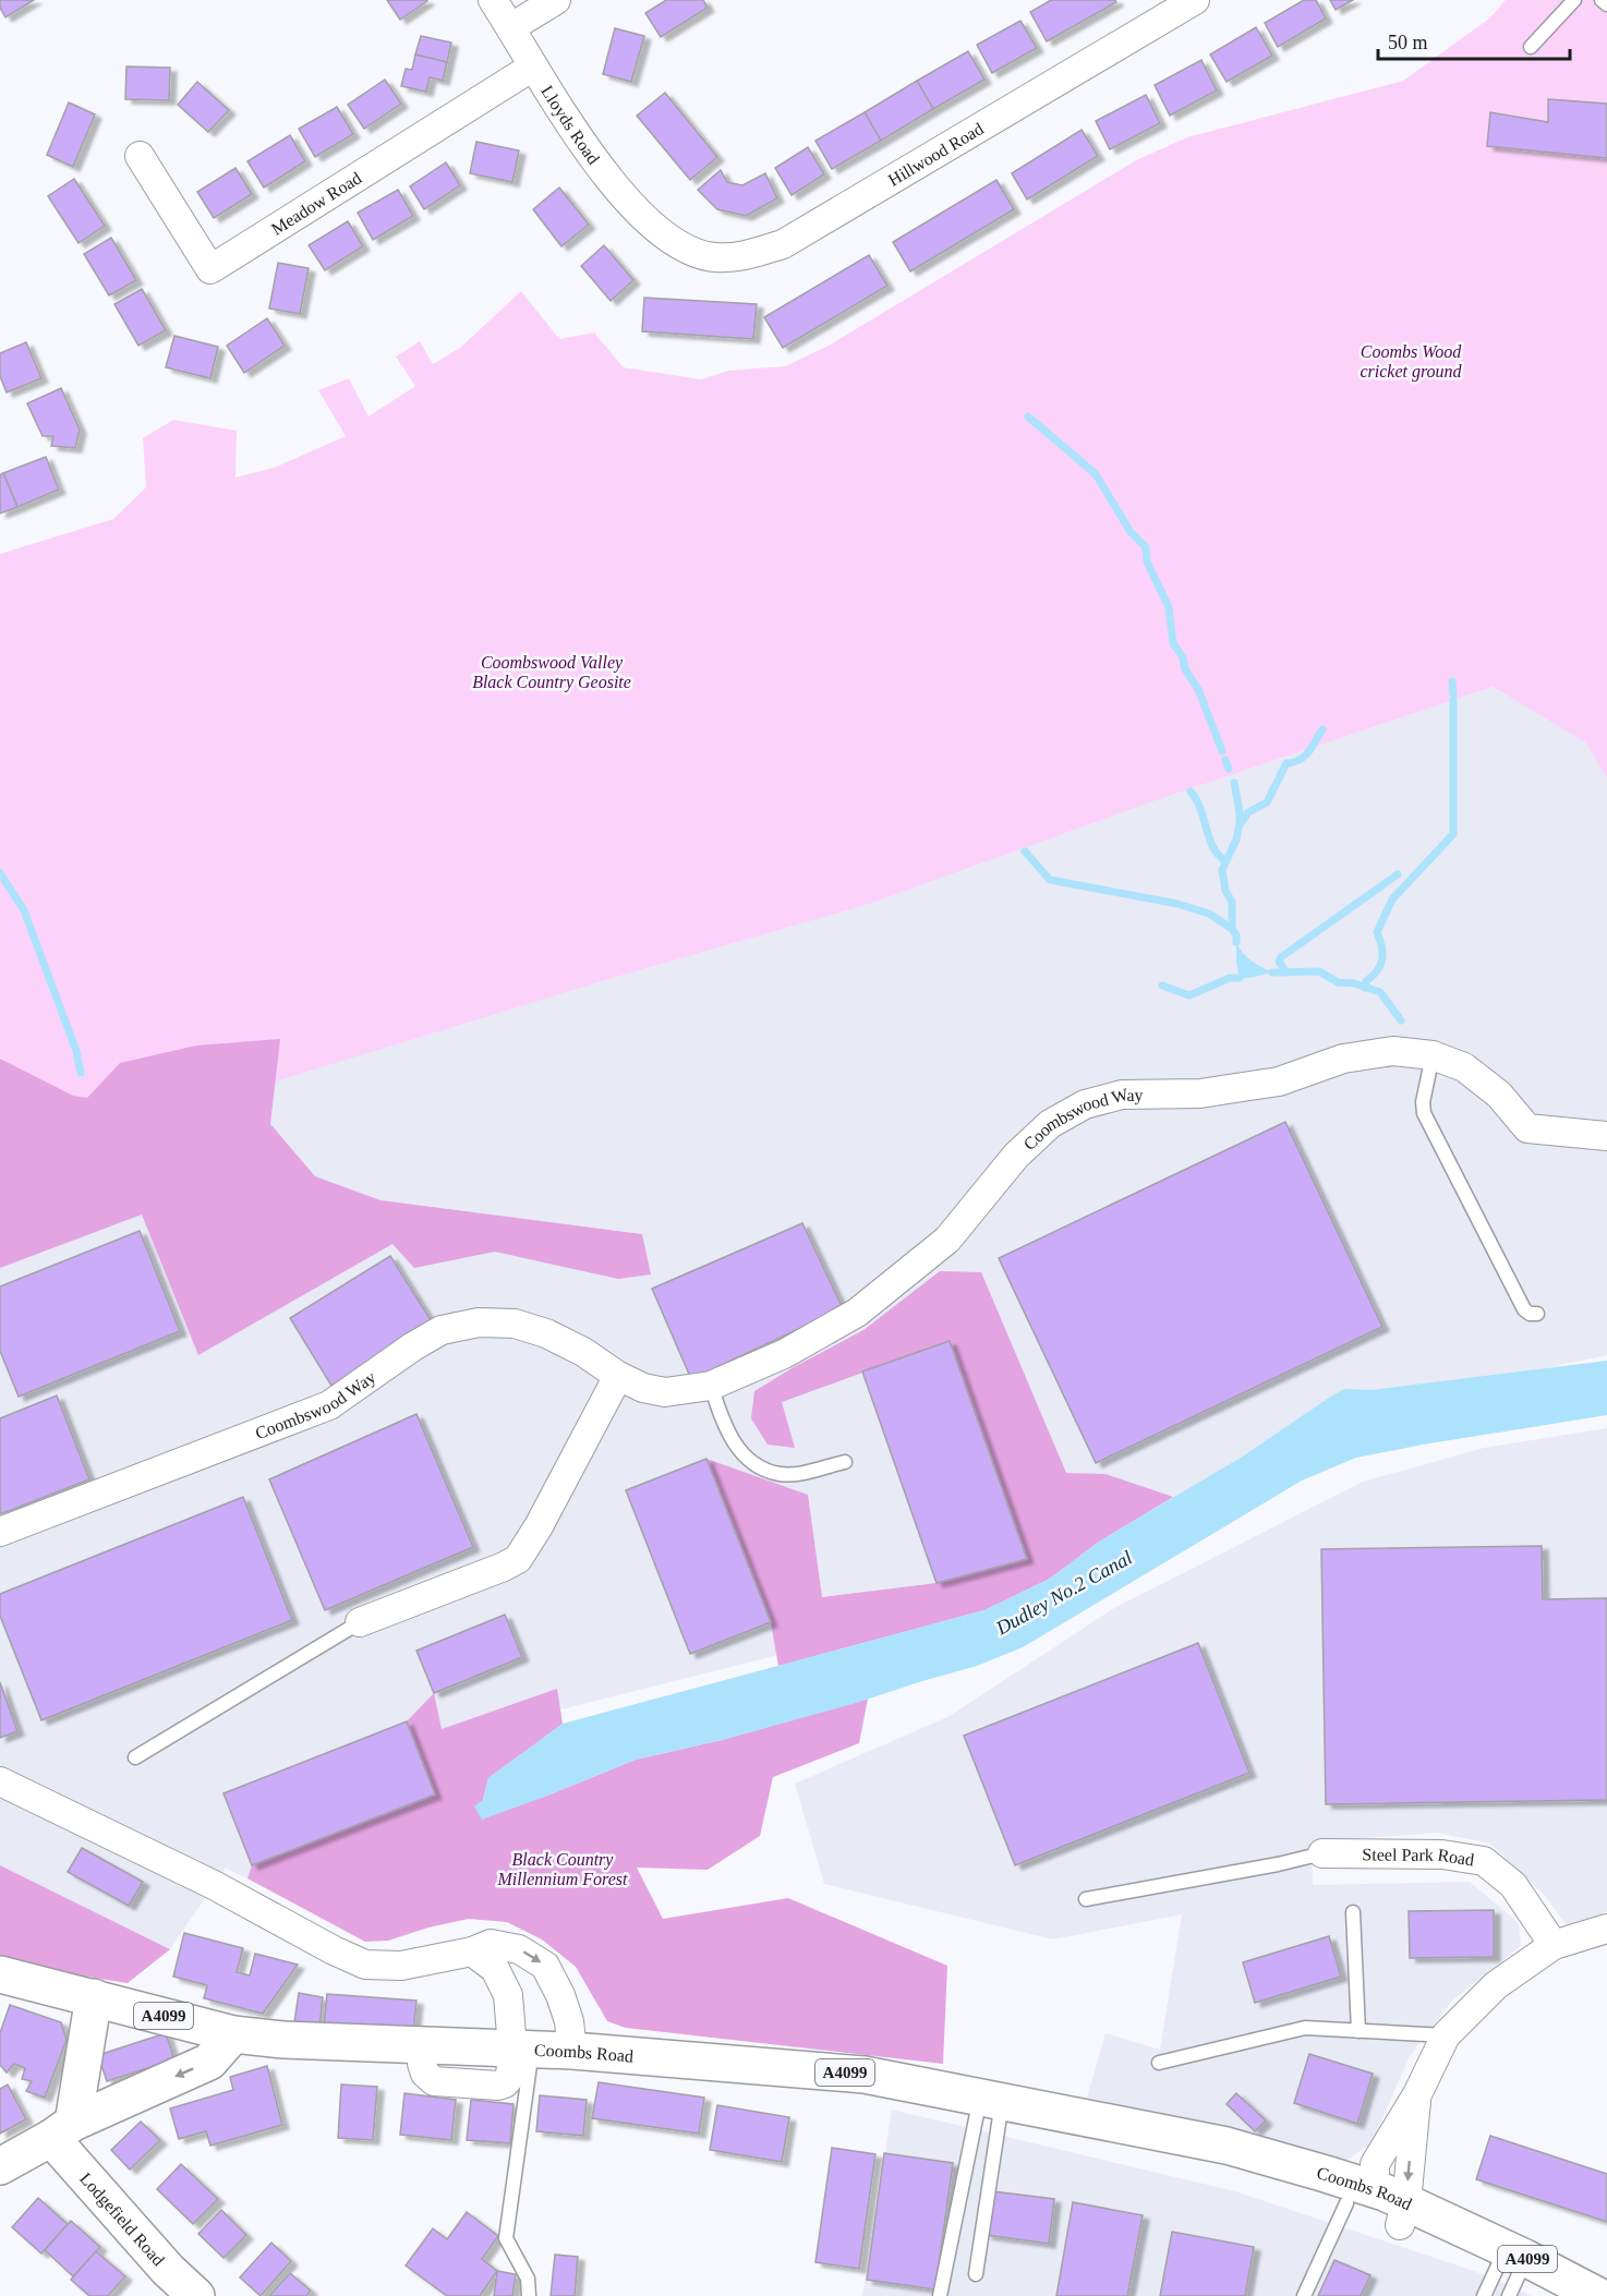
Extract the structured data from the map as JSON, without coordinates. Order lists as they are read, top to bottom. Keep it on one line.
{"streets":{"main road":["A4099","Coombs Road","Lodgefield Road"],"street":["Lloyds Road","Hillwood Road","Meadow Road","Coombswood Way","Steel Park Road"]},"crossings":[["Lloyds Road","Hillwood Road"],["Lloyds Road","Meadow Road"],["A4099","Coombs Road"]],"water":["Dudley No.2 Canal"],"parks":["Coombs Wood cricket ground","Coombswood Valley Black Country Geosite","Black Country Millennium Forest"],"scale_bar":"50 m"}
